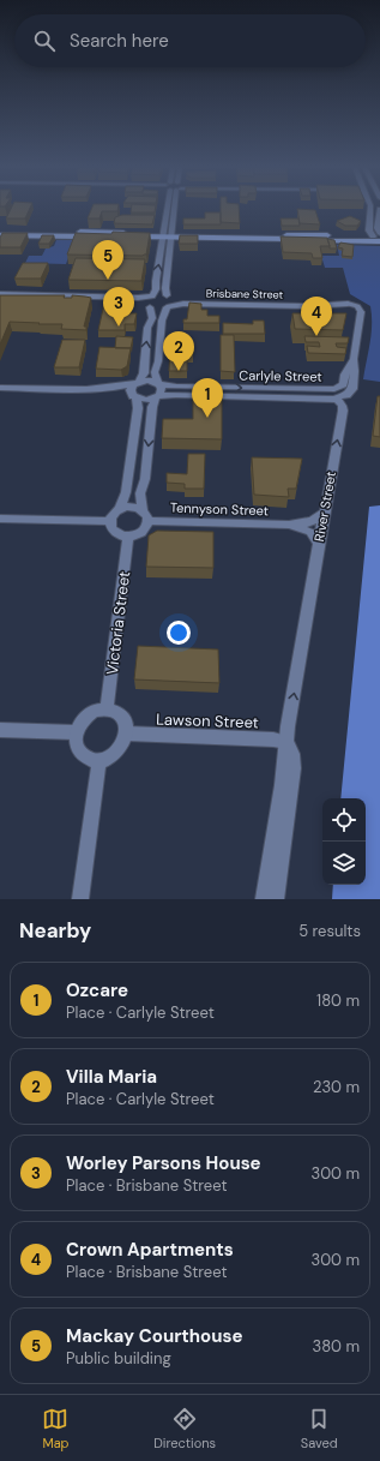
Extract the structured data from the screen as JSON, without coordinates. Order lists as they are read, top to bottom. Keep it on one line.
{"streets":{"street":["Brisbane Street","Carlyle Street","River Street","Tennyson Street","Victoria Street","Lawson Street"]},"crossings":[["Brisbane Street","Carlyle Street"],["Carlyle Street","River Street"],["River Street","Tennyson Street"],["River Street","Lawson Street"],["Tennyson Street","Victoria Street"],["Victoria Street","Lawson Street"]],"one_way":["River Street"],"page":{"search":"Search here","pins":["5","3","4","2","1"],"heading":["Nearby","5 results"],"list":[{"mark":"1","name":"Ozcare","note":"Place · Carlyle Street","value":"180 m"},{"mark":"2","name":"Villa Maria","note":"Place · Carlyle Street","value":"230 m"},{"mark":"3","name":"Worley Parsons House","note":"Place · Brisbane Street","value":"300 m"},{"mark":"4","name":"Crown Apartments","note":"Place · Brisbane Street","value":"300 m"},{"mark":"5","name":"Mackay Courthouse","note":"Public building","value":"380 m"}],"nav":["Map","Directions","Saved"]}}
